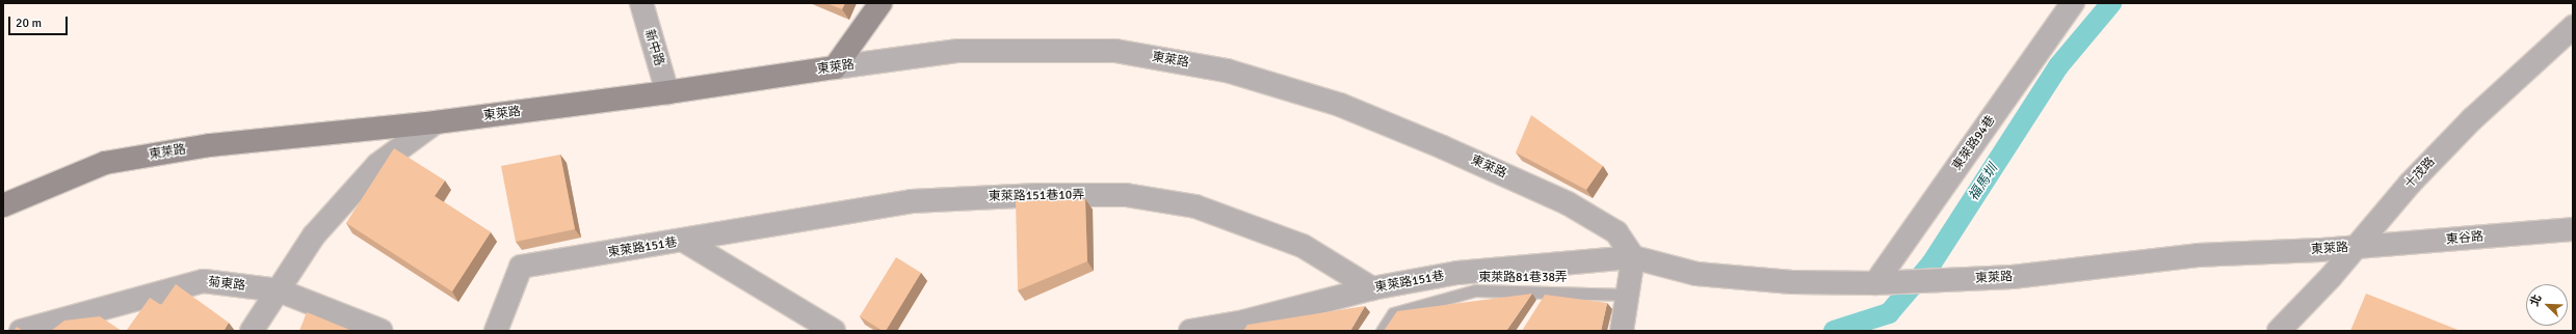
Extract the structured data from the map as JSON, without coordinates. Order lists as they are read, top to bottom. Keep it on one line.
{"streets":{"street":["新中路","東萊路","東萊路94巷","十茂路","東萊路151巷10弄","東谷路","東萊路151巷","菊東路"],"lane":["東萊路81巷38弄"]},"crossings":[["新中路","東萊路"],["東萊路","東萊路94巷"],["東萊路","十茂路"],["東萊路","東谷路"],["東萊路","東萊路151巷"],["十茂路","東谷路"],["東萊路151巷10弄","東萊路151巷"]],"water":["福馬圳"],"scale_bar":"20 m","north":"top left"}
